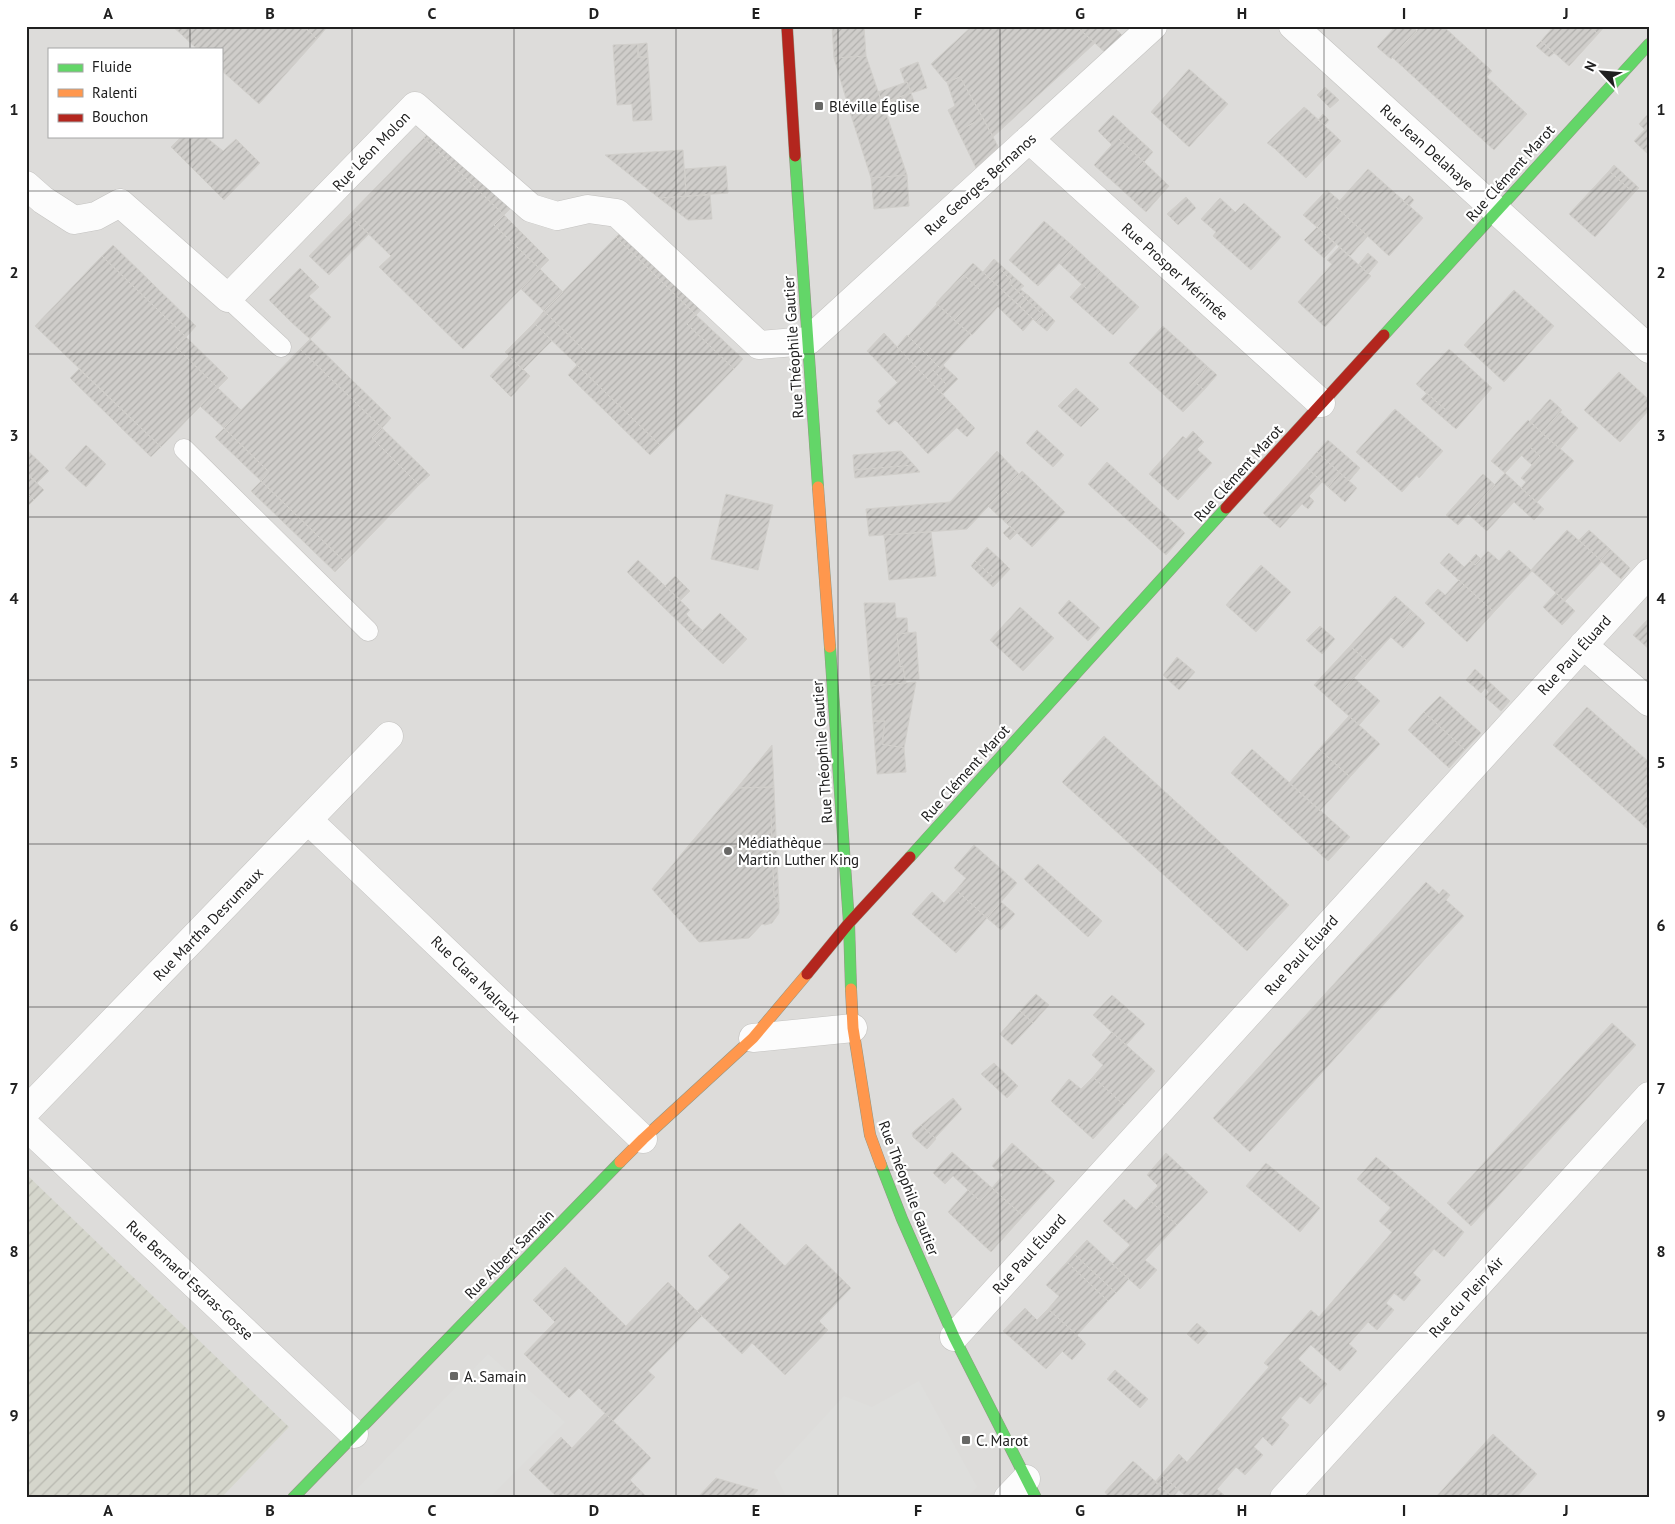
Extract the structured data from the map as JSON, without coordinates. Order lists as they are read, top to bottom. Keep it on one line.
{"streets":{"street":["Rue Jean Delahaye","Rue Léon Molon","Rue Clément Marot","Rue Georges Bernanos","Rue Prosper Mérimée","Rue Théophile Gautier","Rue Paul Éluard","Rue Martha Desrumaux","Rue Clara Malraux","Rue Albert Samain","Rue Bernard Esdras-Gosse","Rue du Plein Air"]},"crossings":[["Rue Jean Delahaye","Rue Clément Marot"],["Rue Léon Molon","Rue Georges Bernanos"],["Rue Léon Molon","Rue Théophile Gautier"],["Rue Clément Marot","Rue Prosper Mérimée"],["Rue Clément Marot","Rue Théophile Gautier"],["Rue Clément Marot","Rue Albert Samain"],["Rue Georges Bernanos","Rue Prosper Mérimée"],["Rue Georges Bernanos","Rue Théophile Gautier"],["Rue Théophile Gautier","Rue Paul Éluard"],["Rue Martha Desrumaux","Rue Clara Malraux"],["Rue Clara Malraux","Rue Albert Samain"],["Rue Albert Samain","Rue Bernard Esdras-Gosse"]],"places":{"transit":["Bléville Église","A. Samain","C. Marot"],"other":["Médiathèque Martin Luther King"]},"legend":["Fluide","Ralenti","Bouchon"],"north":"top left","grid":{"columns":["A","B","C","D","E","F","G","H","I","J"],"rows":["1","2","3","4","5","6","7","8","9"]}}
